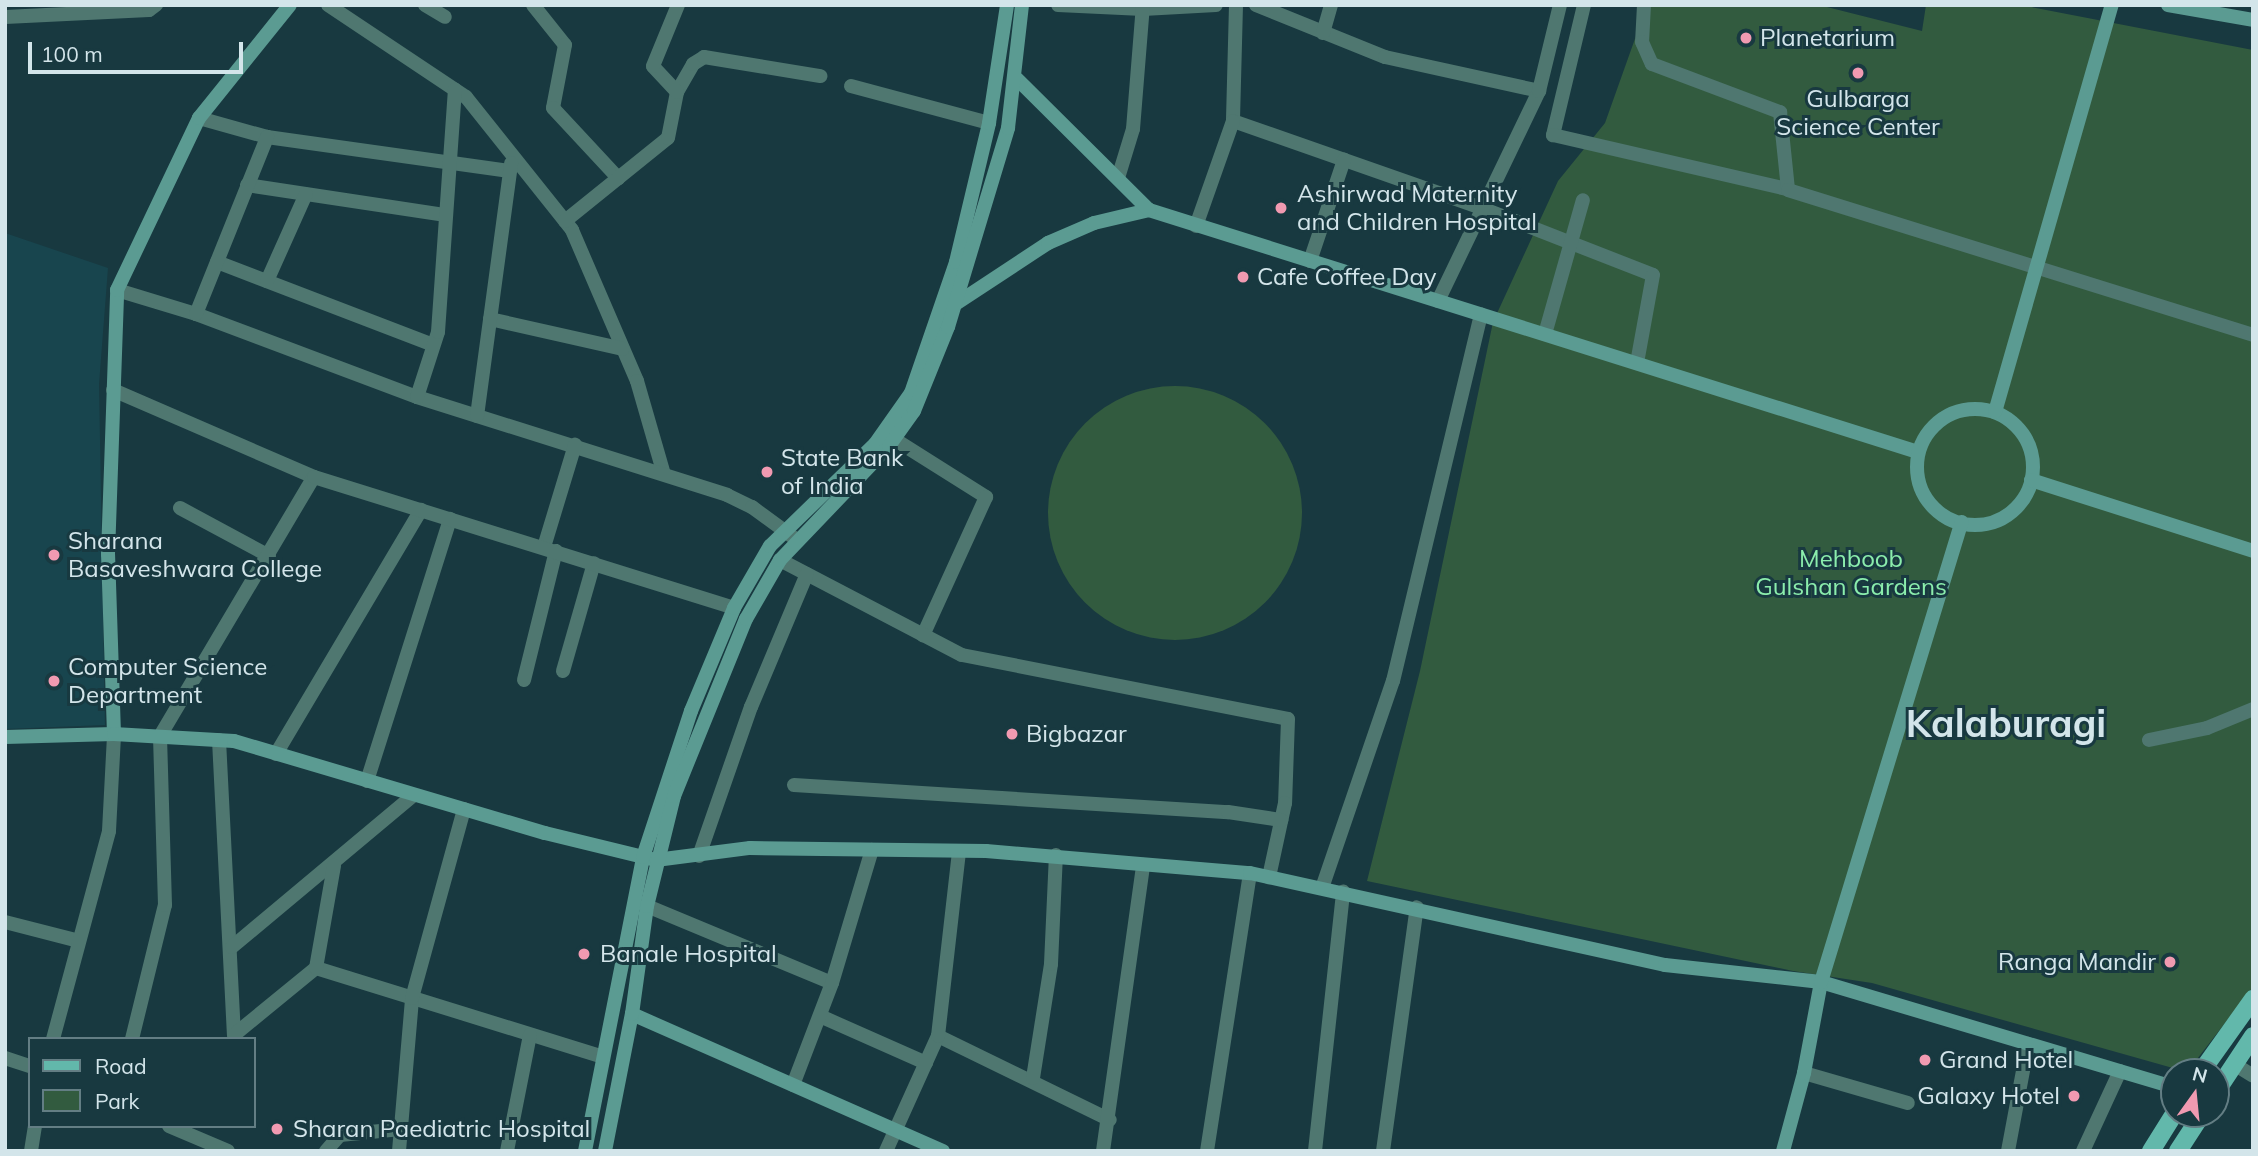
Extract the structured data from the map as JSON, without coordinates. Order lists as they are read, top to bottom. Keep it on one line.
{"districts":["Kalaburagi"],"parks":["Mehboob Gulshan Gardens"],"places":["Planetarium","Gulbarga Science Center","Ashirwad Maternity and Children Hospital","Cafe Coffee Day","State Bank of India","Sharana Basaveshwara College","Computer Science Department","Bigbazar","Banale Hospital","Ranga Mandir","Grand Hotel","Galaxy Hotel","Sharan Paediatric Hospital"],"legend":["Road","Park"],"scale_bar":"100 m","north":"top"}
